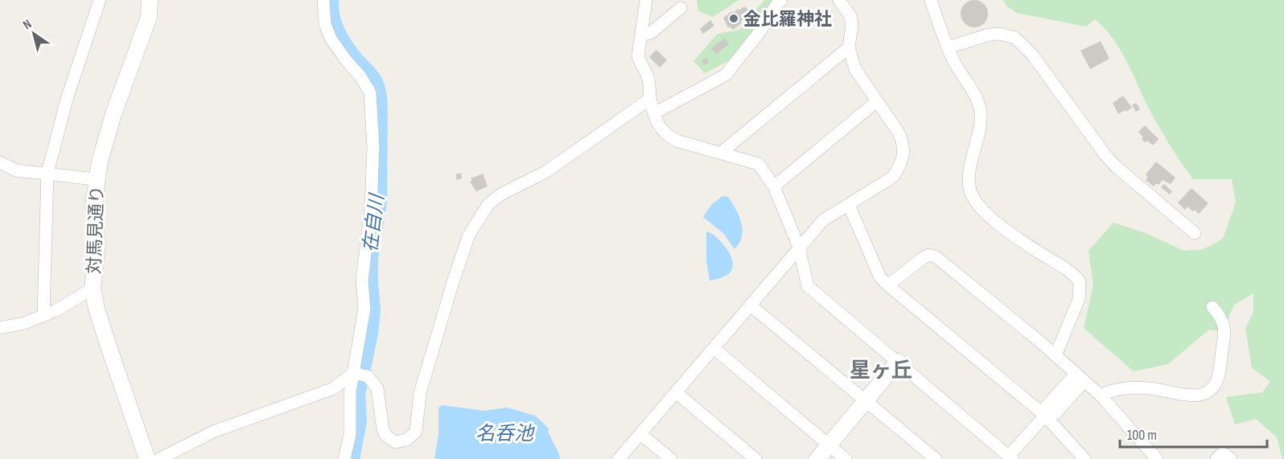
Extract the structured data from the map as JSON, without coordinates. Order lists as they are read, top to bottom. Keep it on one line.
{"streets":{"street":["対馬見通り"]},"districts":["星ヶ丘"],"water":["在自川","名呑池"],"places":["金比羅神社"],"scale_bar":"100 m","north":"top left"}
